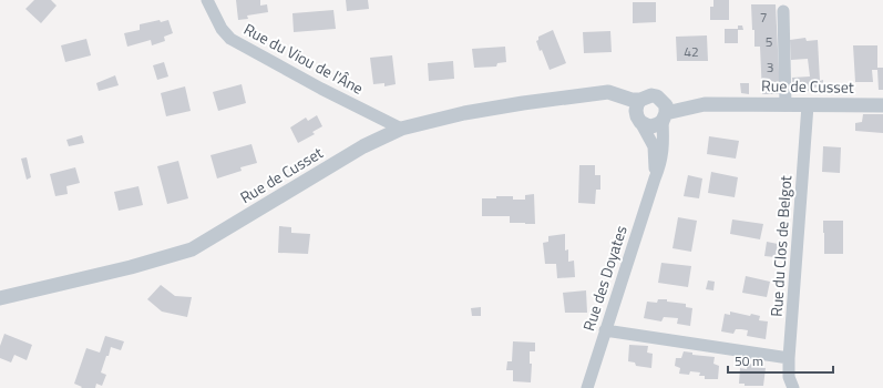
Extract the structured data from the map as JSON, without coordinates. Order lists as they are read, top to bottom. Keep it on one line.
{"streets":{"street":["Rue du Viou de l'Âne","Rue de Cusset","Rue du Clos de Belgot","Rue des Doyates"]},"crossings":[["Rue du Viou de l'Âne","Rue de Cusset"],["Rue de Cusset","Rue du Clos de Belgot"],["Rue de Cusset","Rue des Doyates"]],"house_numbers":["7","5","42","3"],"scale_bar":"50 m"}
